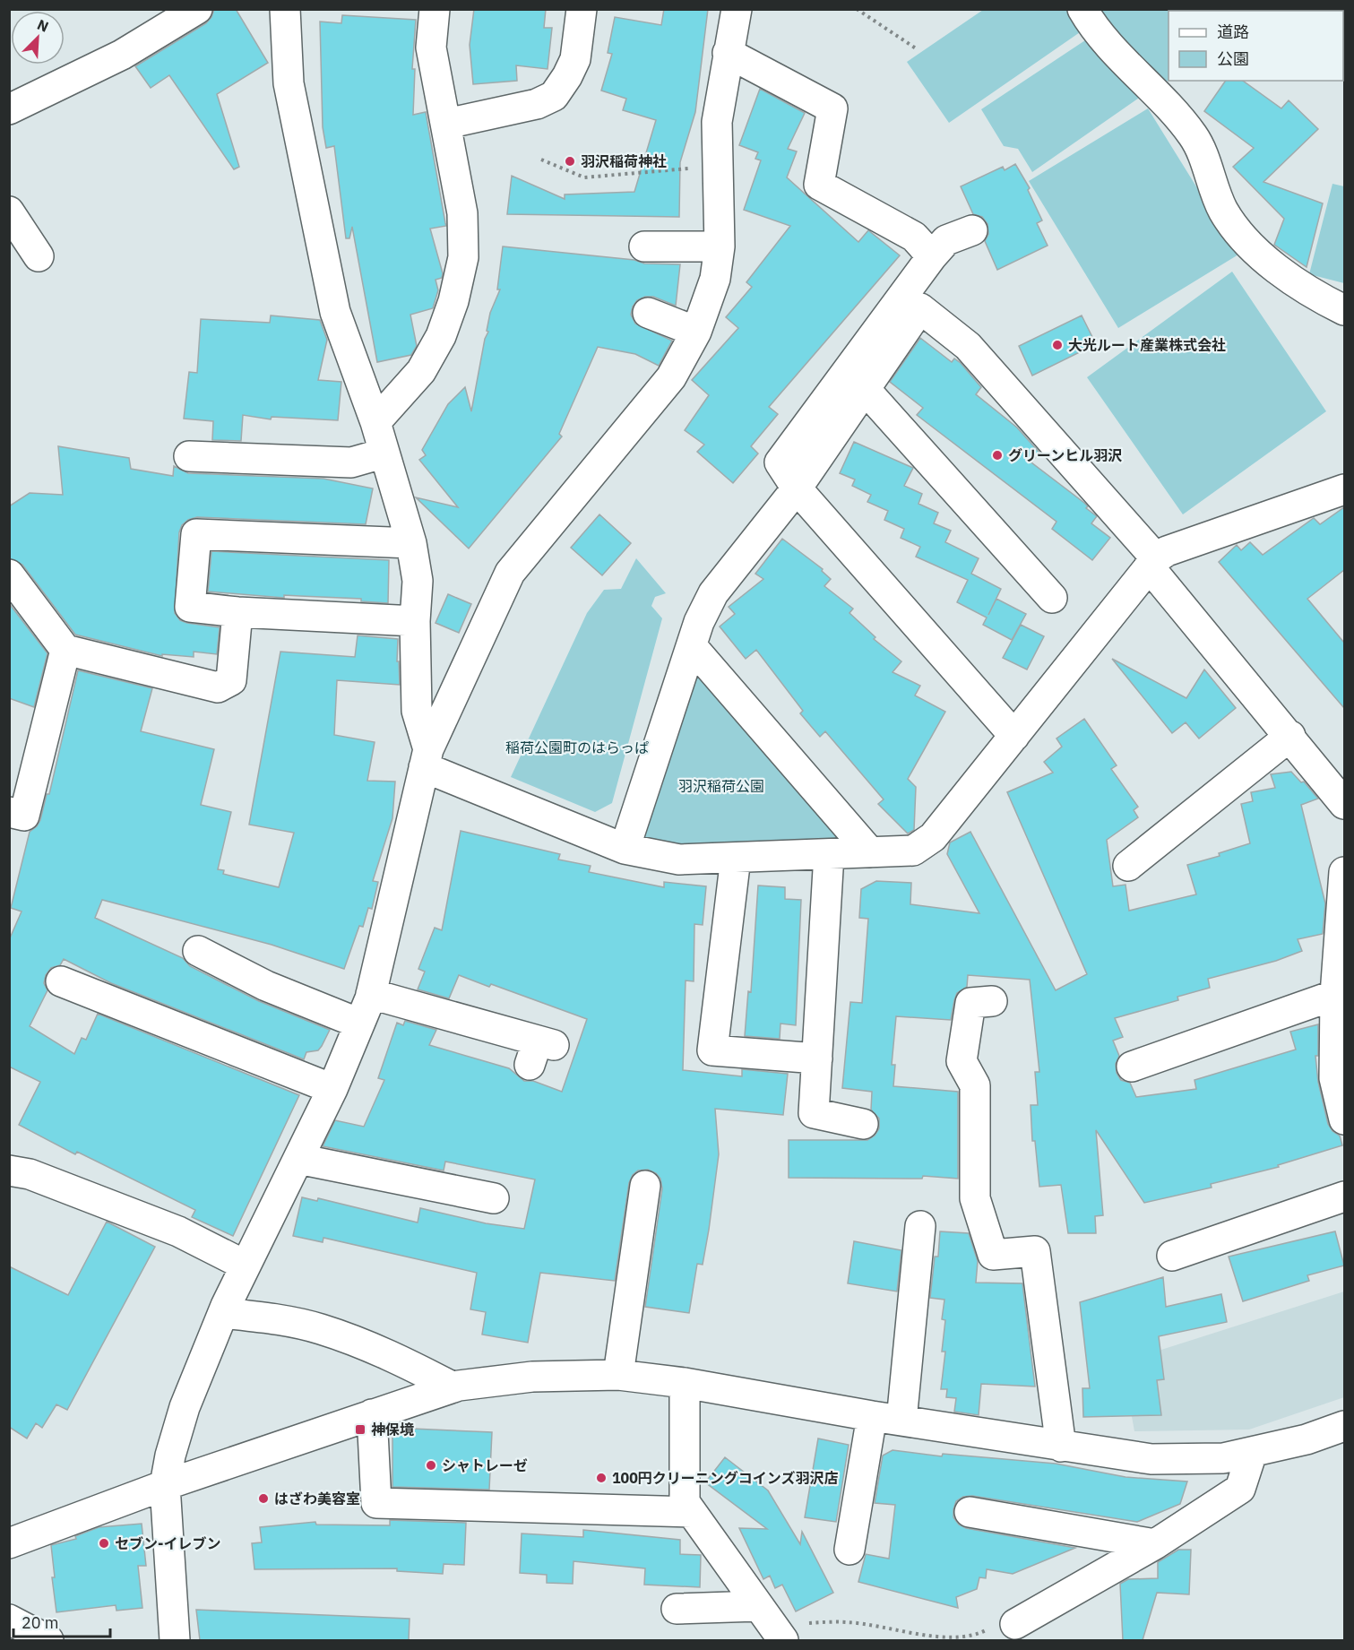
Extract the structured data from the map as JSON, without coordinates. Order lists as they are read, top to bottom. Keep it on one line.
{"parks":["稲荷公園町のはらっぱ","羽沢稲荷公園"],"places":{"other":["羽沢稲荷神社","大光ルート産業株式会社","グリーンヒル羽沢","シャトレーゼ","100円クリーニングコインズ羽沢店","はざわ美容室","セブン-イレブン"],"transit":["神保境"]},"legend":["道路","公園"],"scale_bar":"20 m","north":"top right"}
